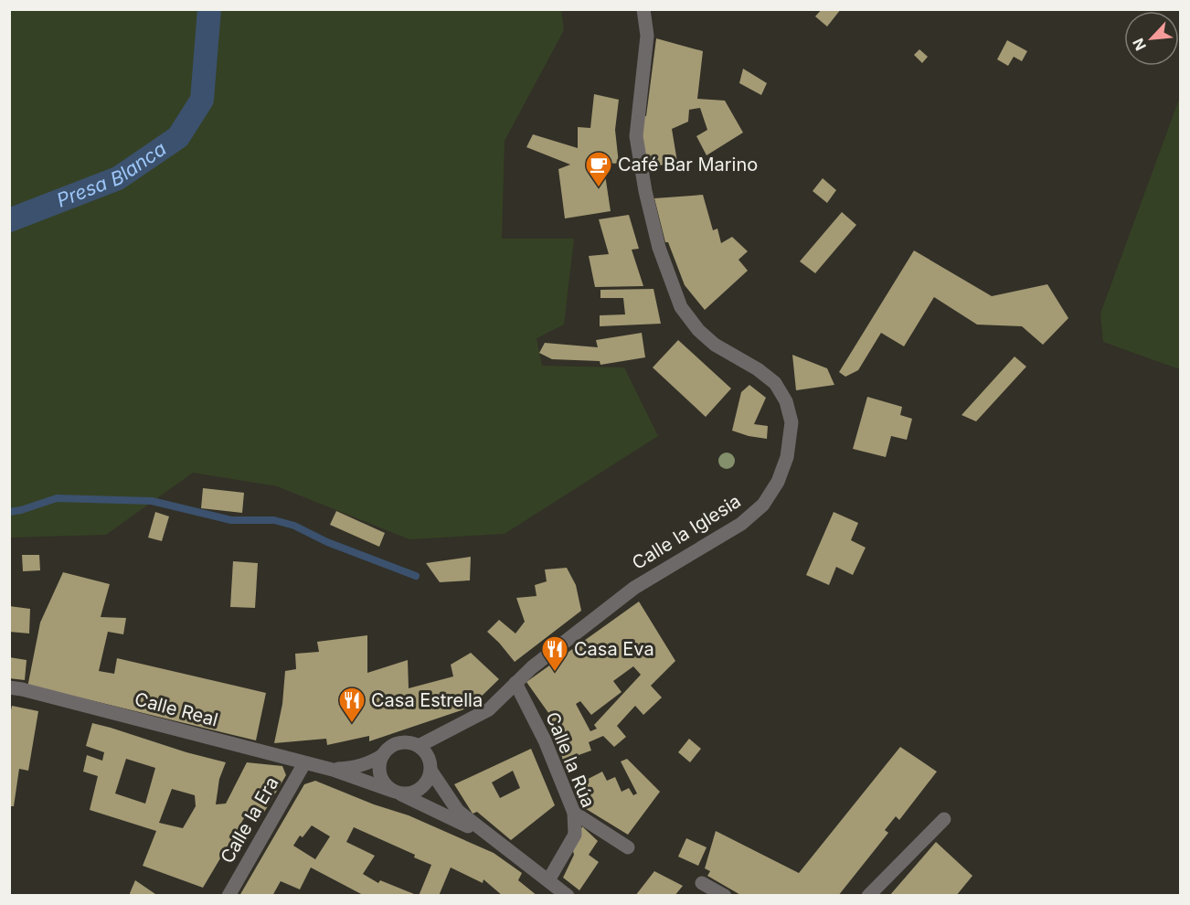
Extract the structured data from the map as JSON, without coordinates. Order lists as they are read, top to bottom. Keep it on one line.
{"streets":{"street":["Calle la Iglesia","Calle Real","Calle la Rúa","Calle la Era"]},"crossings":[["Calle la Iglesia","Calle Real"],["Calle la Iglesia","Calle la Rúa"],["Calle Real","Calle la Rúa"],["Calle Real","Calle la Era"]],"water":["Presa Blanca"],"places":{"cafe":["Café Bar Marino"],"restaurant":["Casa Eva","Casa Estrella"]},"north":"bottom left"}
